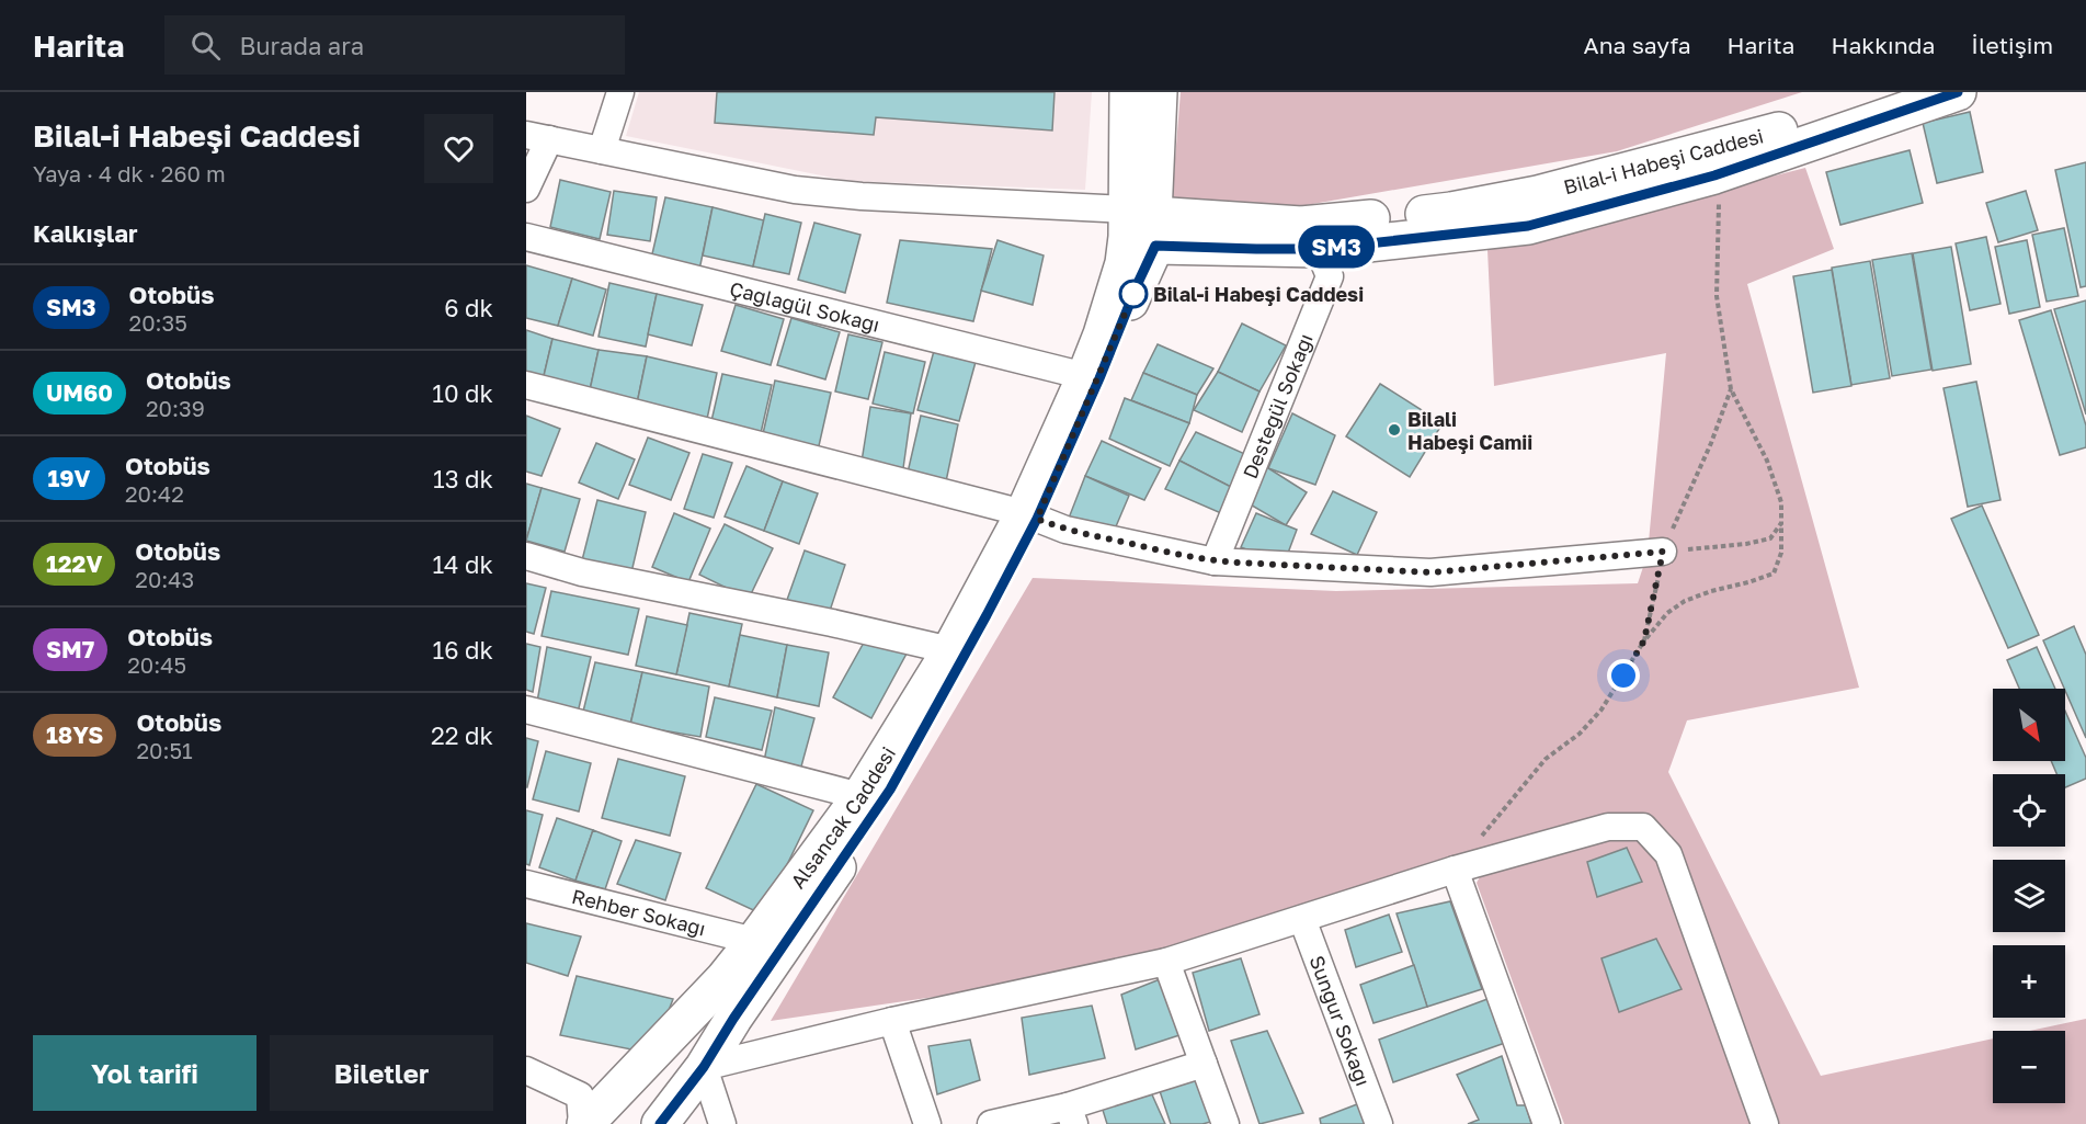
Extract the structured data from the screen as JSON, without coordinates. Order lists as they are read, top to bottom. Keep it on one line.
{"streets":{"street":["Bilal-i Habeşi Caddesi","Çağlagül Sokağı","Destegül Sokağı","Alsancak Caddesi","Rehber Sokağı","Sungur Sokağı"]},"crossings":[["Bilal-i Habeşi Caddesi","Destegül Sokağı"],["Bilal-i Habeşi Caddesi","Alsancak Caddesi"],["Çağlagül Sokağı","Alsancak Caddesi"],["Alsancak Caddesi","Rehber Sokağı"]],"places":["Bilal-i Habeşi Caddesi","Bilali Habeşi Camii"],"lines":["bus line SM3"],"north":"bottom right","page":{"header":"Harita","search":"Burada ara","nav":["Ana sayfa","Harita","Hakkında","İletişim"],"heading":[["Bilal-i Habeşi Caddesi","Yaya · 4 dk · 260 m"],"Kalkışlar"],"on_map":"SM3","list":[{"mark":"SM3","name":"Otobüs","note":"20:35","value":"6 dk"},{"mark":"UM60","name":"Otobüs","note":"20:39","value":"10 dk"},{"mark":"19V","name":"Otobüs","note":"20:42","value":"13 dk"},{"mark":"122V","name":"Otobüs","note":"20:43","value":"14 dk"},{"mark":"SM7","name":"Otobüs","note":"20:45","value":"16 dk"},{"mark":"18YS","name":"Otobüs","note":"20:51","value":"22 dk"}],"map_buttons":["+","−"],"buttons":["Yol tarifi","Biletler"]}}
